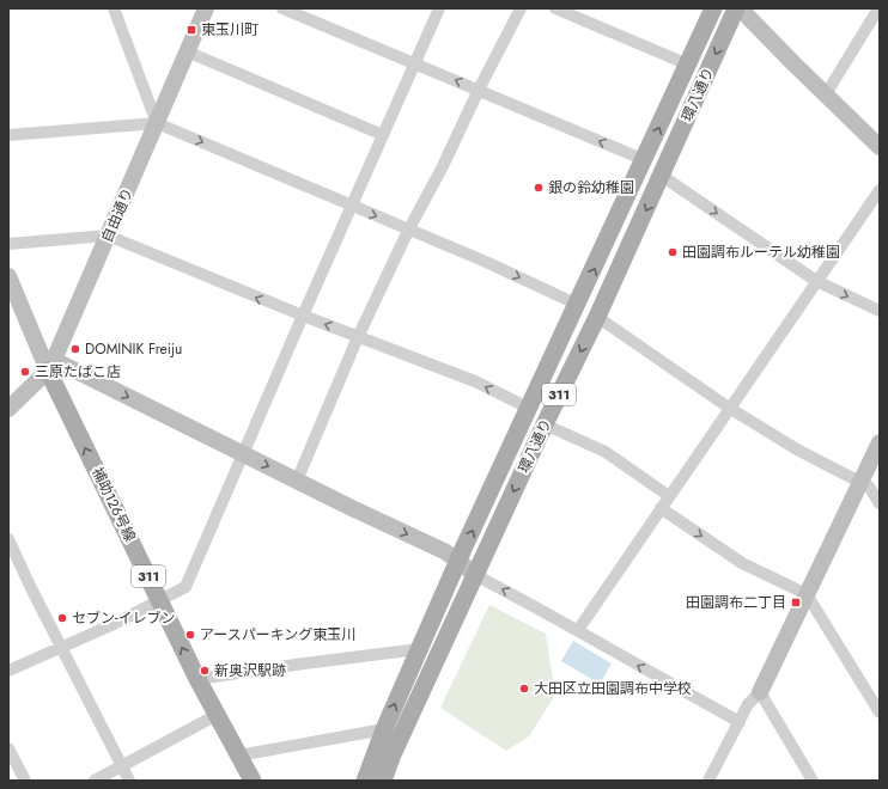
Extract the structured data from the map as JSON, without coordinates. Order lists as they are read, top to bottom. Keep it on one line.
{"streets":{"main road":["環八通り","311","補助126号線"],"street":["自由通り"]},"crossings":[["自由通り","補助126号線"]],"places":{"transit":["東玉川町","田園調布二丁目"],"other":["銀の鈴幼稚園","田園調布ルーテル幼稚園","DOMINIK Freiju","三原たばこ店","セブン-イレブン","アースパーキング東玉川","新奥沢駅跡","大田区立田園調布中学校"]}}
